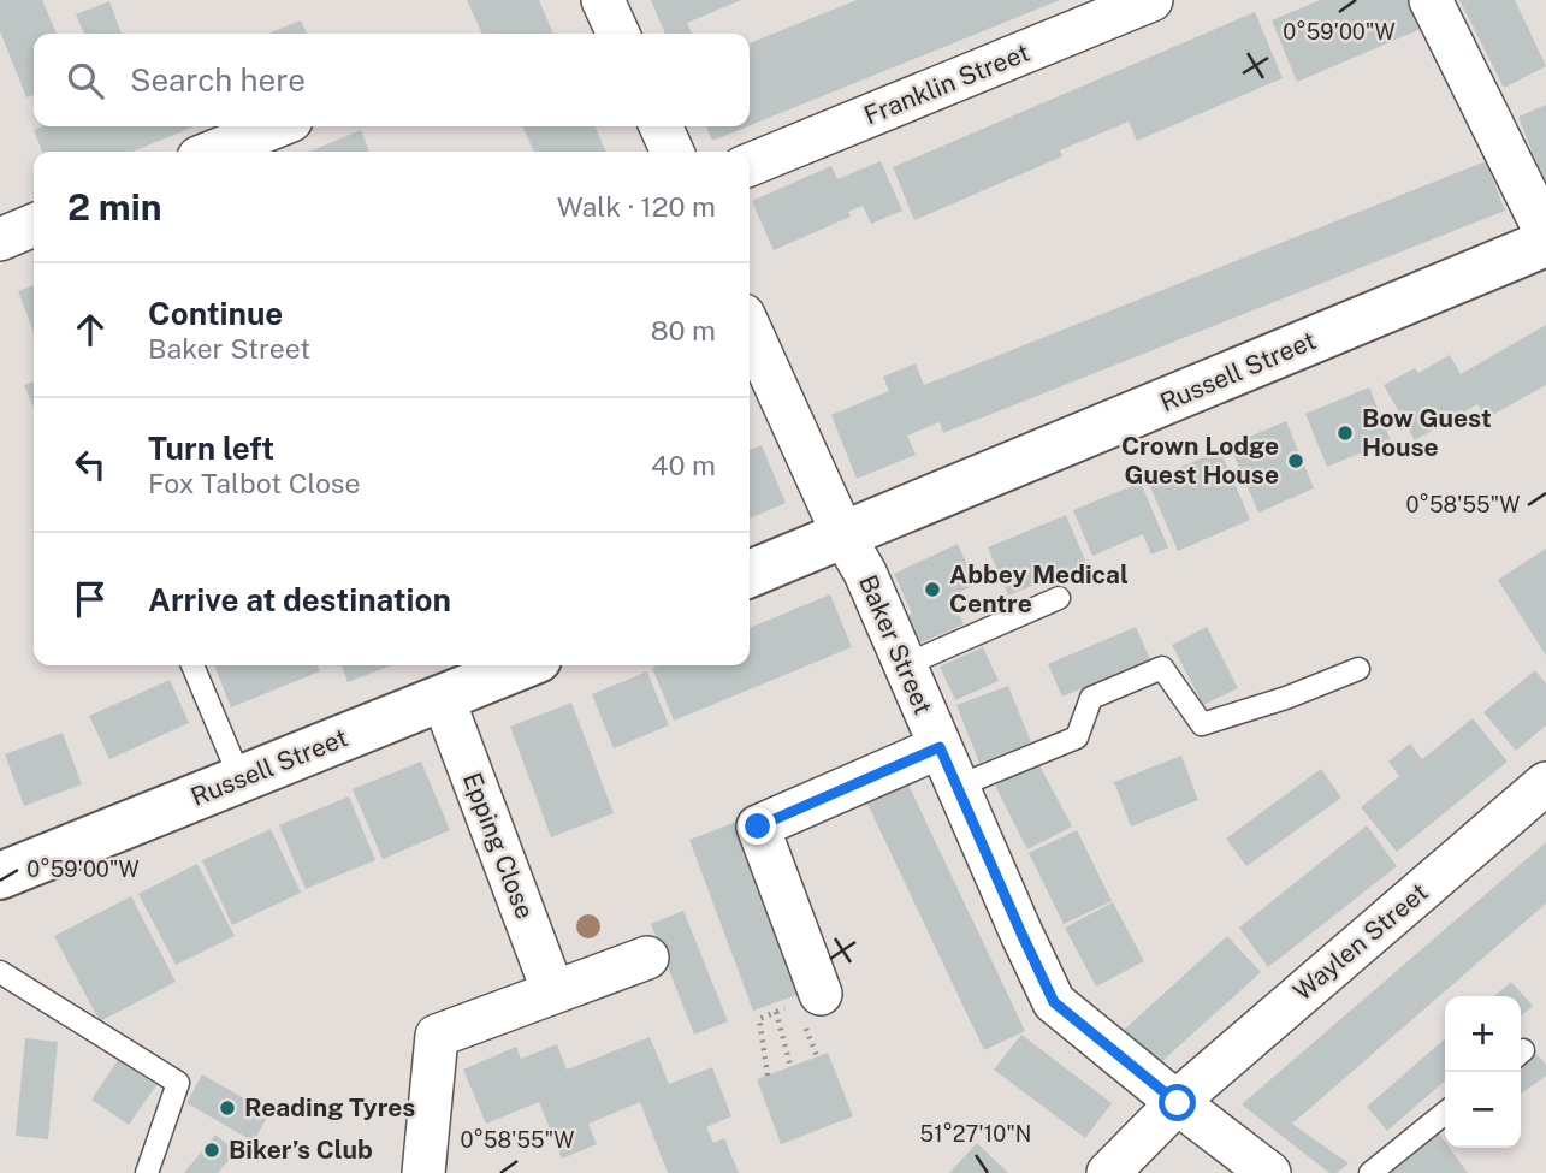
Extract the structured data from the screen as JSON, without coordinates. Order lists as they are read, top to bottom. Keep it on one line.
{"streets":{"street":["Franklin Street","Russell Street","Baker Street","Epping Close","Waylen Street"]},"crossings":[["Russell Street","Baker Street"],["Russell Street","Epping Close"],["Baker Street","Waylen Street"]],"places":["Bow Guest House","Crown Lodge Guest House","Abbey Medical Centre","Reading Tyres","Biker’s Club"],"page":{"search":"Search here","heading":["2 min","Walk · 120 m"],"list":[["Continue","Baker Street","80 m"],["Turn left","Fox Talbot Close","40 m"],"Arrive at destination"],"map_buttons":["+","−"]},"coordinates":["0°59'00\"W","0°58'55\"W","51°27'10\"N"]}
